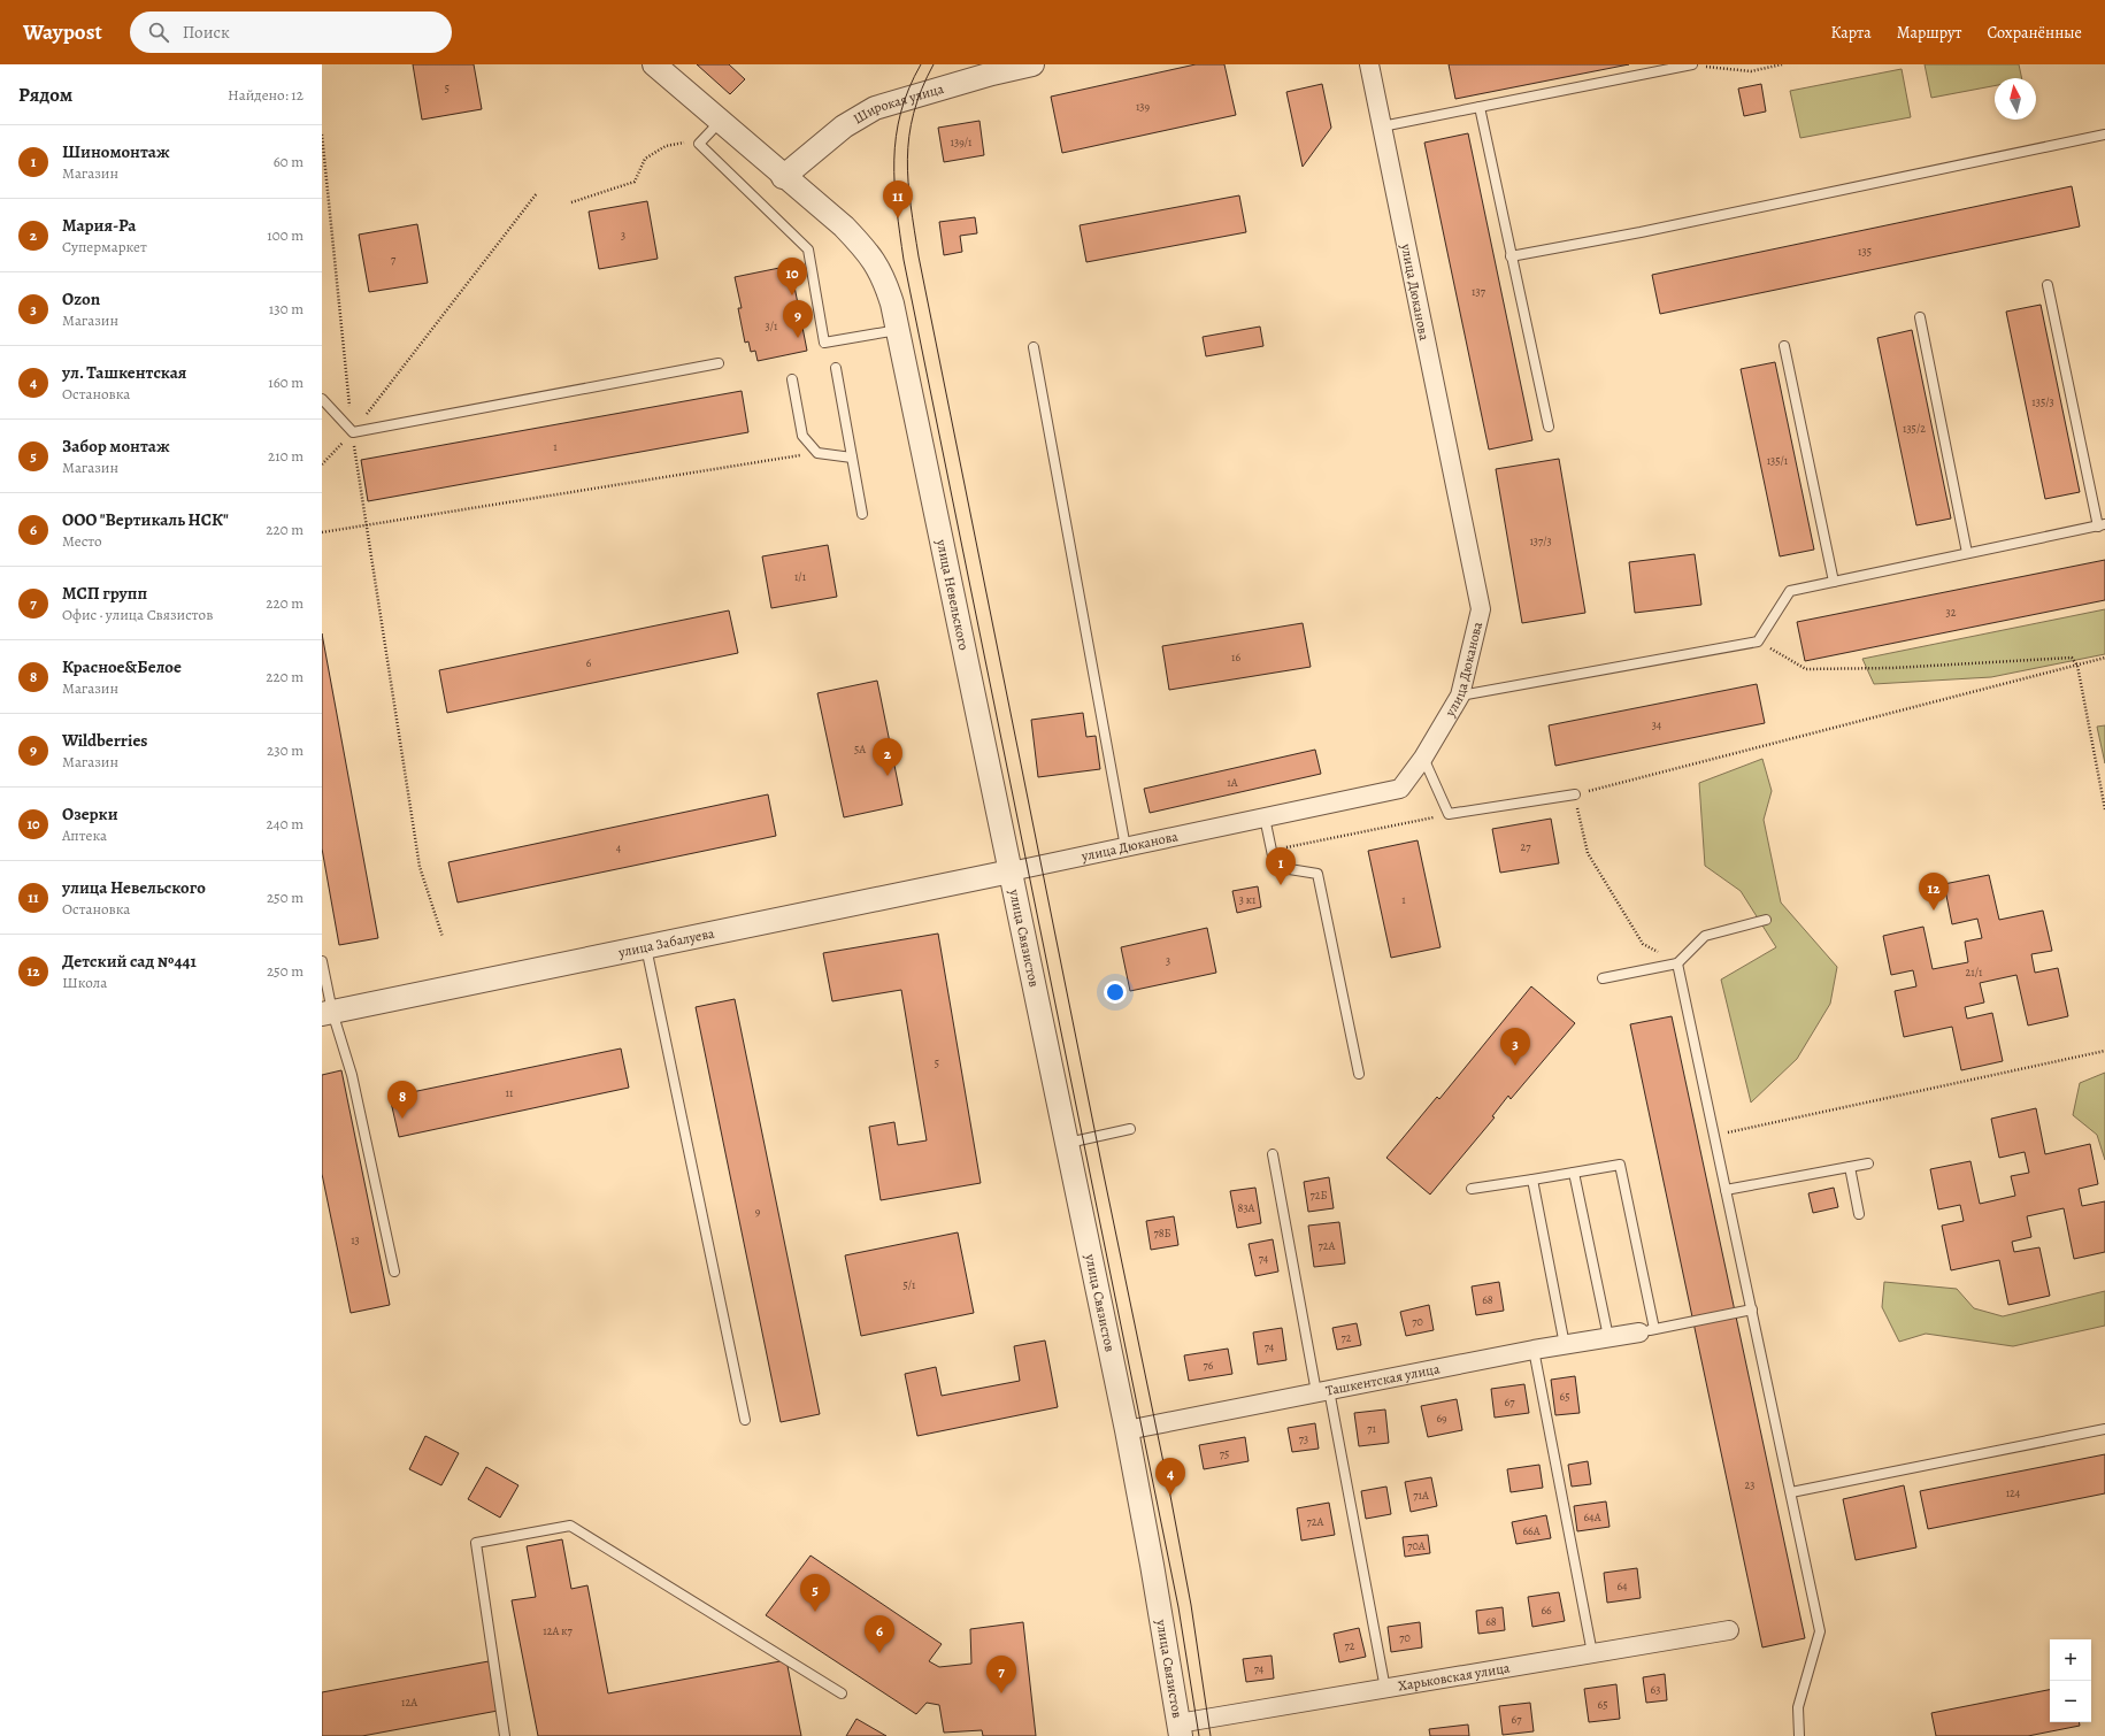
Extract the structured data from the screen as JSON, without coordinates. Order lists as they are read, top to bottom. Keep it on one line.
{"streets":{"street":["Широкая улица","улица Дюканова","улица Невельского","улица Связистов","улица Забалуева","Ташкентская улица","Харьковская улица"]},"crossings":[["Широкая улица","улица Невельского"],["улица Дюканова","улица Невельского"],["улица Дюканова","улица Связистов"],["улица Дюканова","улица Забалуева"],["улица Невельского","улица Связистов"],["улица Невельского","улица Забалуева"],["улица Связистов","улица Забалуева"],["улица Связистов","Ташкентская улица"],["улица Связистов","Харьковская улица"]],"house_numbers":["5","139","139/1","3","135","7","137","3/1","135/3","135/2","1","135/1","137/3","1/1","32","16","6","34","5А","1А","27","4","3 к1","1","3","21/1","5","11","72Б","83А","9","78Б","13","72А","74","5/1","68","70","72","74","76","65","67","69","71","73","75","23","124","71А","64А","72А","66А","70А","64","66","68","12А к7","70","72","74","63","12А","65","67"],"north":"top","page":{"header":"Waypost","search":"Поиск","nav":["Карта","Маршрут","Сохранённые"],"heading":["Рядом","Найдено: 12"],"list":[{"mark":"1","name":"Шиномонтаж","note":"Магазин","value":"60 m"},{"mark":"2","name":"Мария-Ра","note":"Супермаркет","value":"100 m"},{"mark":"3","name":"Ozon","note":"Магазин","value":"130 m"},{"mark":"4","name":"ул. Ташкентская","note":"Остановка","value":"160 m"},{"mark":"5","name":"Забор монтаж","note":"Магазин","value":"210 m"},{"mark":"6","name":"ООО \"Вертикаль НСК\"","note":"Место","value":"220 m"},{"mark":"7","name":"МСП групп","note":"Офис · улица Связистов","value":"220 m"},{"mark":"8","name":"Красное&Белое","note":"Магазин","value":"220 m"},{"mark":"9","name":"Wildberries","note":"Магазин","value":"230 m"},{"mark":"10","name":"Озерки","note":"Аптека","value":"240 m"},{"mark":"11","name":"улица Невельского","note":"Остановка","value":"250 m"},{"mark":"12","name":"Детский сад №441","note":"Школа","value":"250 m"}],"pins":["11","10","9","2","1","12","3","8","4","5","6","7"],"map_buttons":["+","−"]}}
